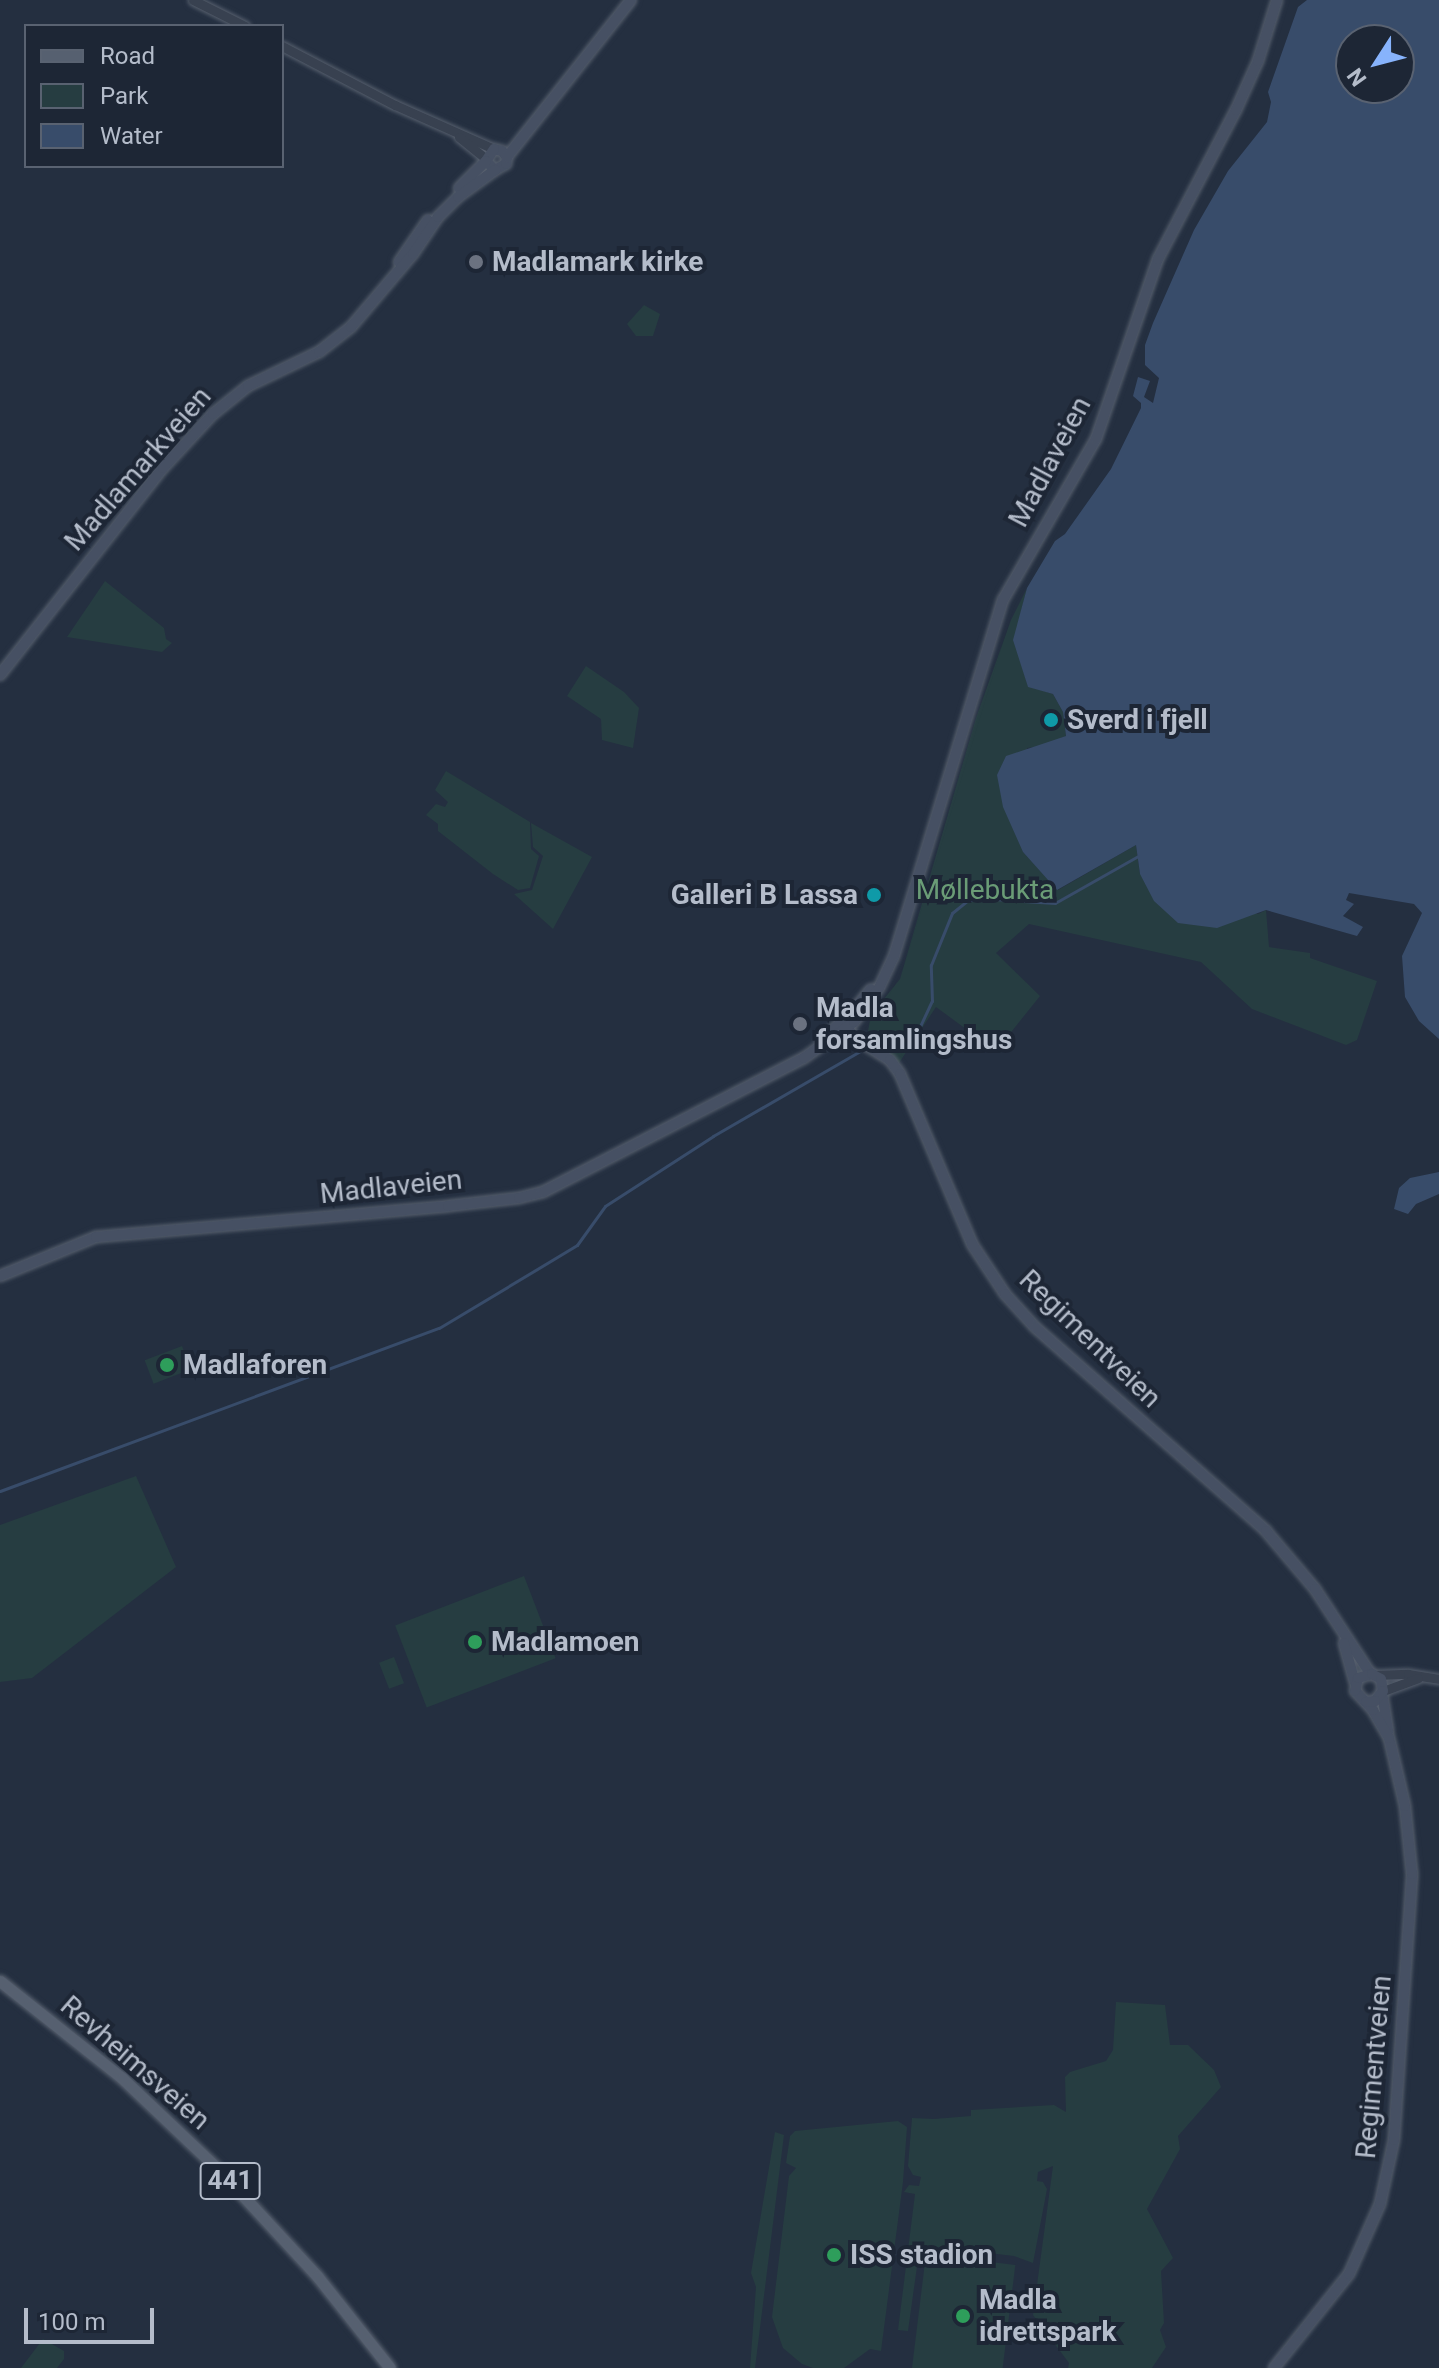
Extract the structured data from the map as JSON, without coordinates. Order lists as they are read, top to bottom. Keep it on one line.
{"streets":{"main road":["Madlaveien","Madlamarkveien","Regimentveien","Revheimsveien","441"]},"crossings":[["Madlaveien","Regimentveien"]],"parks":["Møllebukta"],"places":["Madlamark kirke","Sverd i fjell","Galleri B Lassa","Madla forsamlingshus","Madlaforen","Madlamoen","ISS stadion","Madla idrettspark"],"legend":["Road","Park","Water"],"scale_bar":"100 m","north":"bottom left"}
